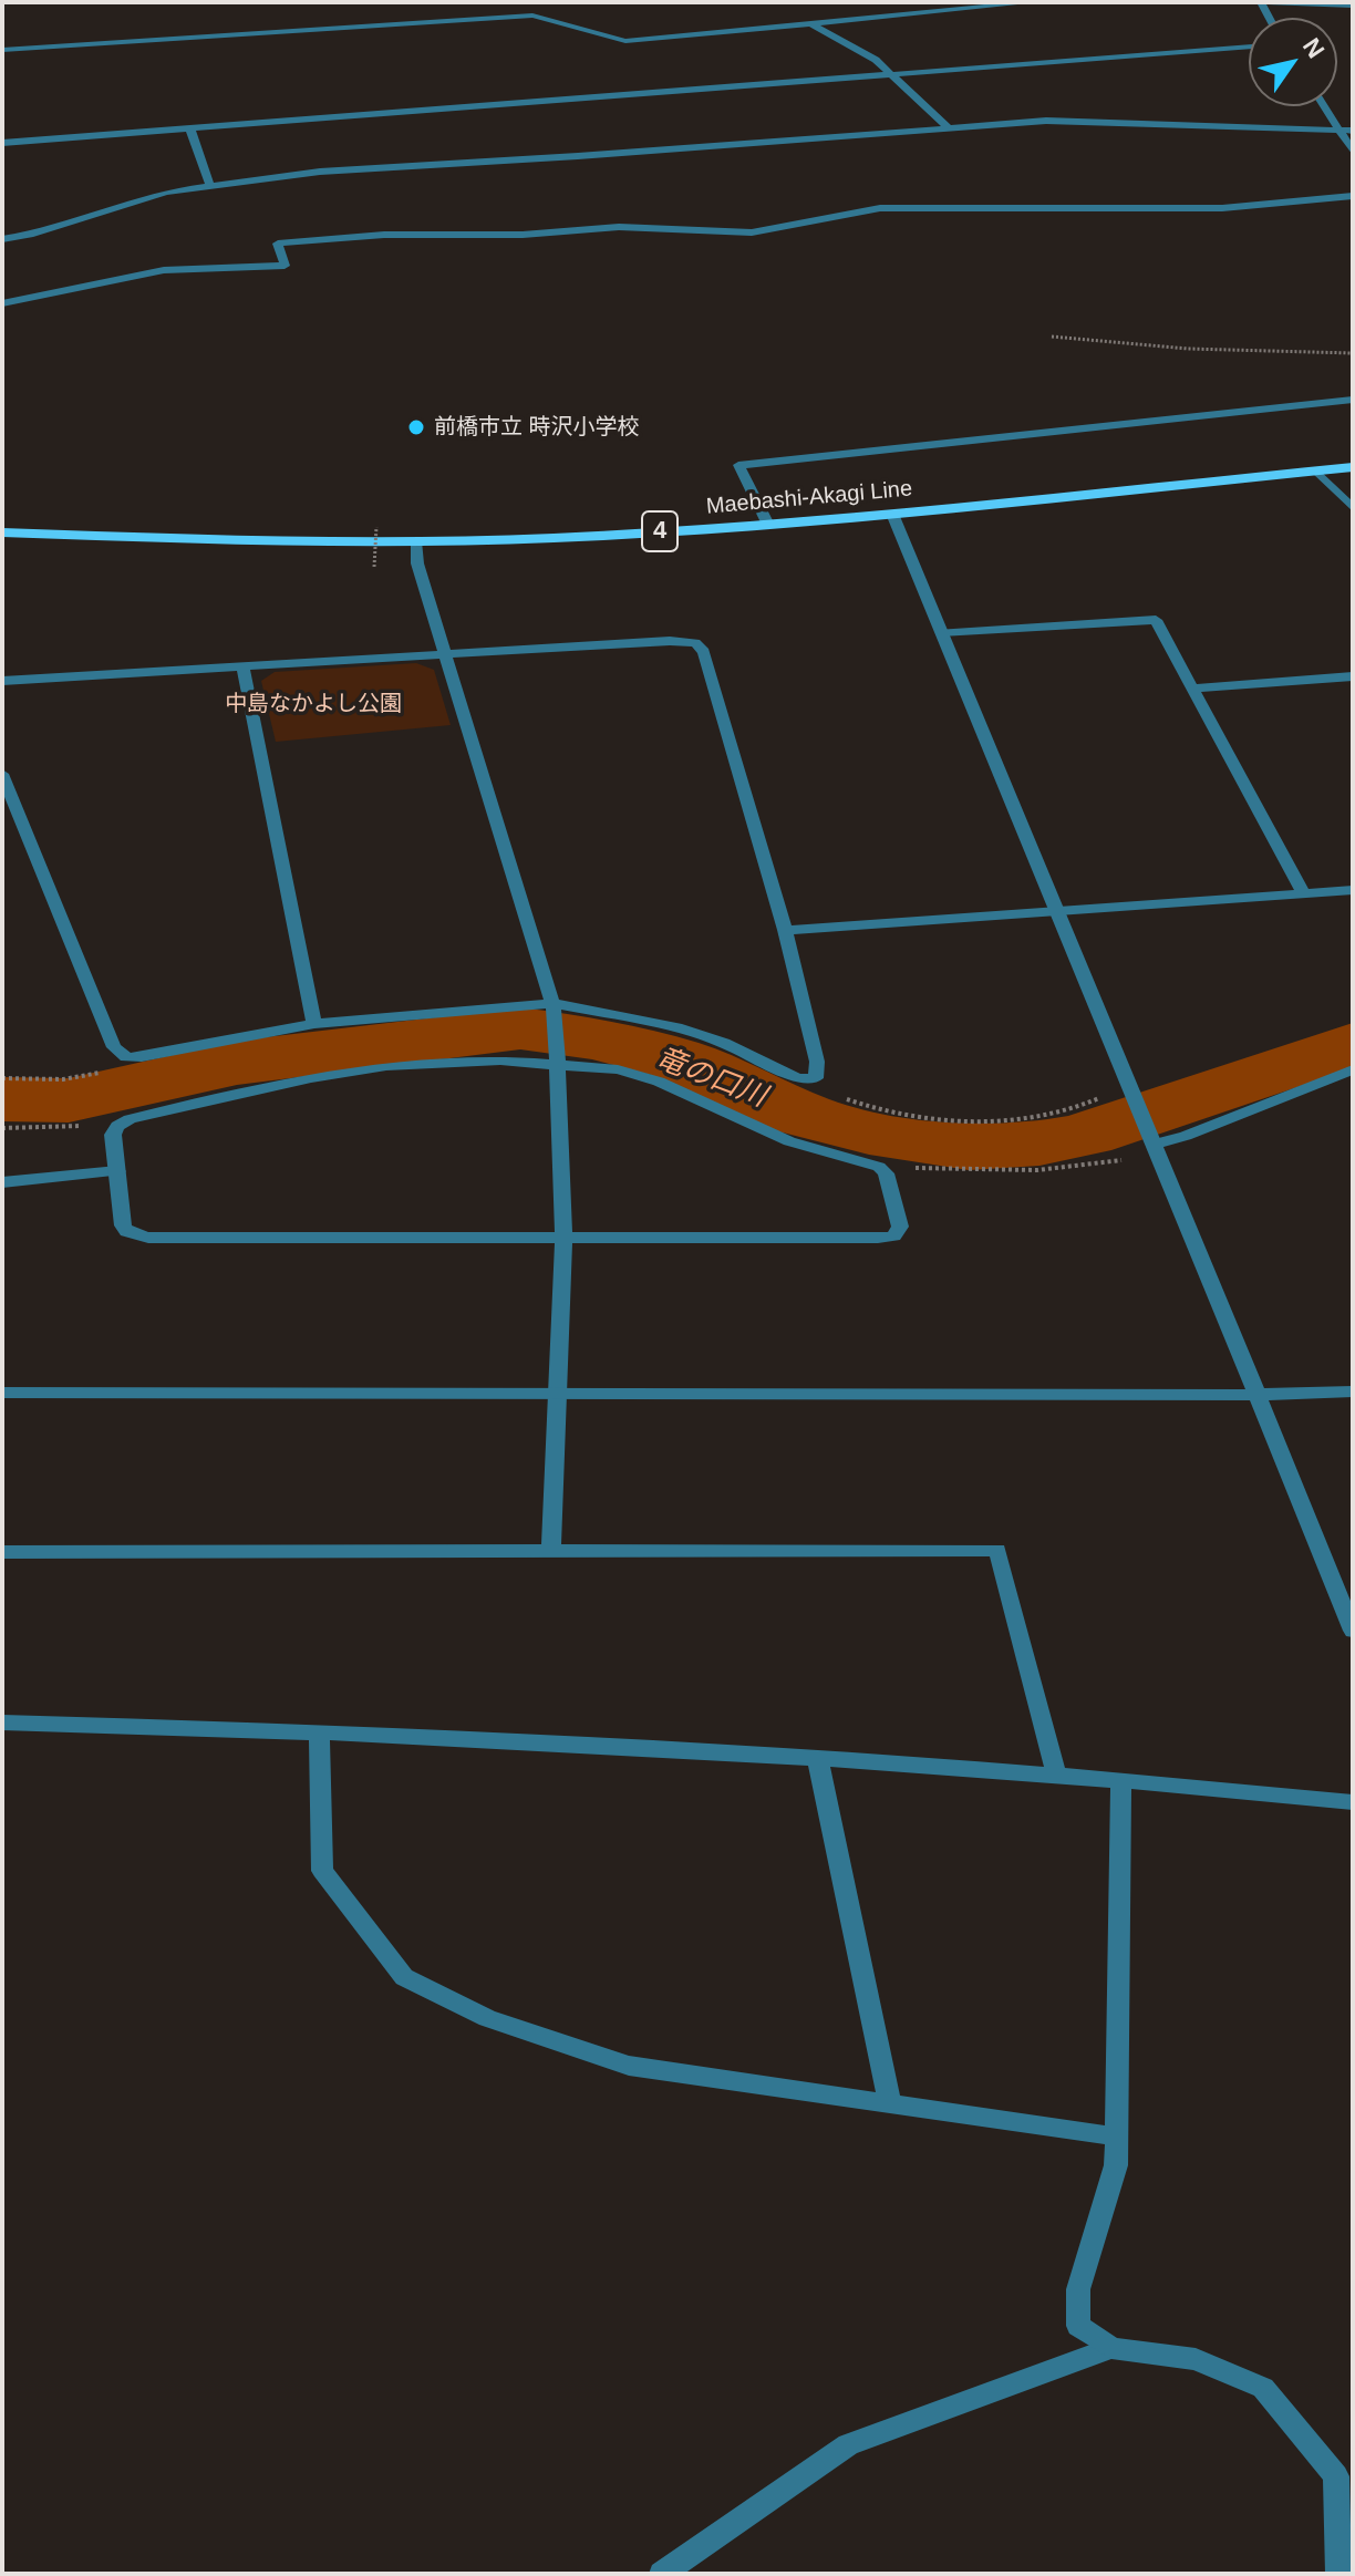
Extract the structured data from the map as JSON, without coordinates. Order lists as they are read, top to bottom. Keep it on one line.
{"streets":{"main road":["Maebashi-Akagi Line","4"]},"water":["竜の口川"],"parks":["中島なかよし公園"],"places":["前橋市立 時沢小学校"],"north":"top right"}
